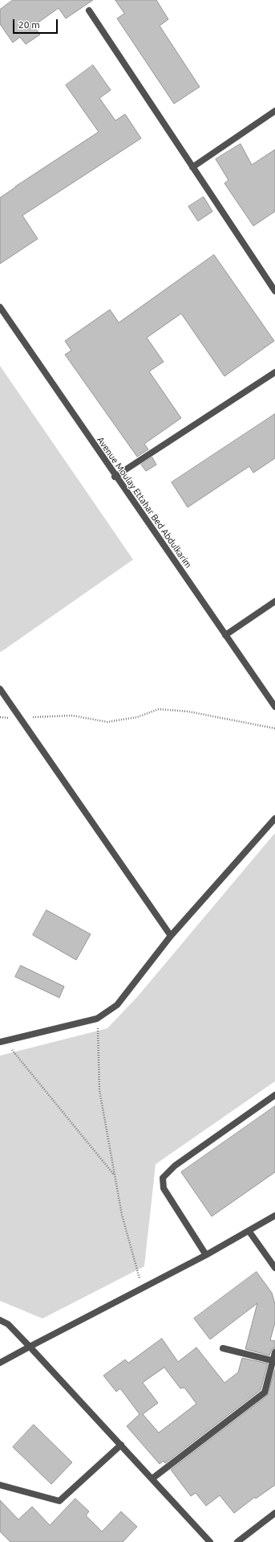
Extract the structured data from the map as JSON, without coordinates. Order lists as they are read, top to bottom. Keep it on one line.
{"streets":{"street":["Avenue Moulay Ettahar Bed Abdulkarim"]},"scale_bar":"20 m"}
